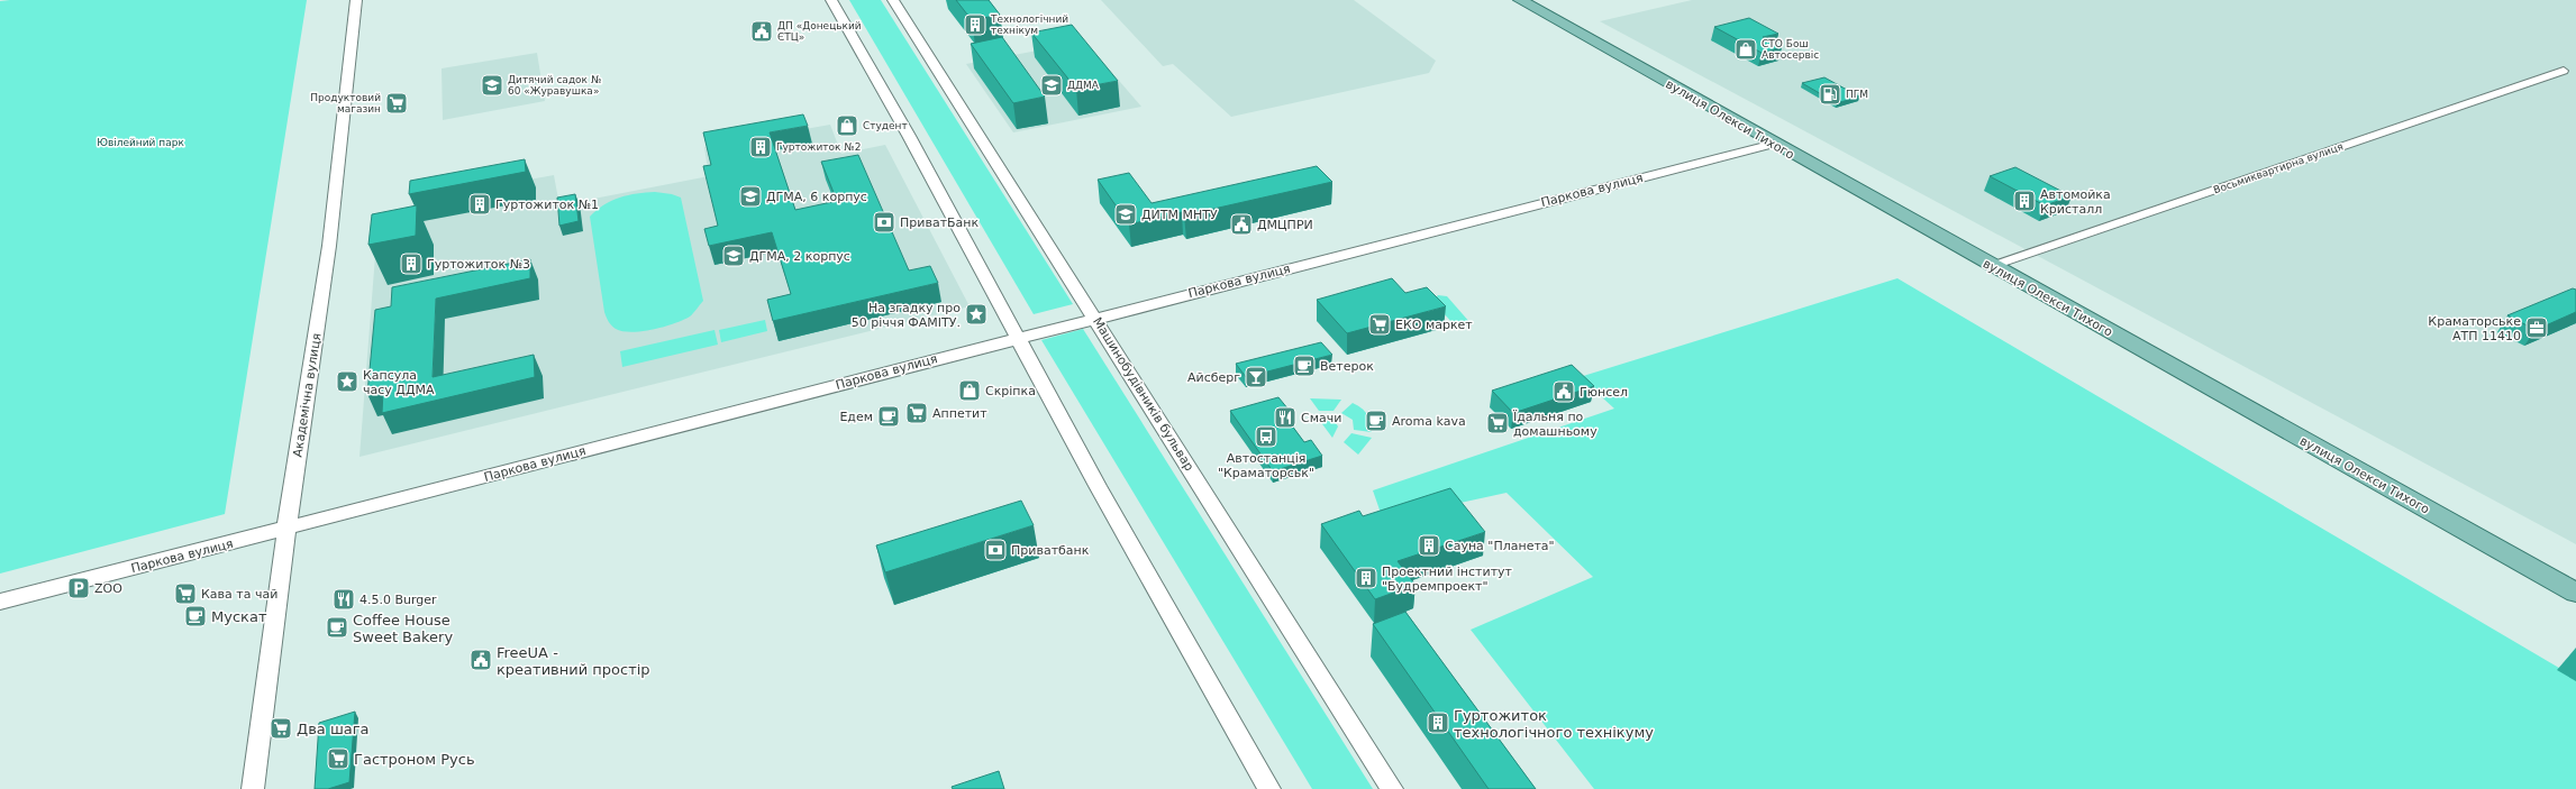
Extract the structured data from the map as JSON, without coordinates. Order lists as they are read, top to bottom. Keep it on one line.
{"streets":{"main road":["вулиця Олекси Тихого"],"street":["Восьмиквартирна вулиця","Паркова вулиця","Машинобудівників бульвар","Академічна вулиця"]},"crossings":[["вулиця Олекси Тихого","Восьмиквартирна вулиця"],["вулиця Олекси Тихого","Паркова вулиця"],["Паркова вулиця","Машинобудівників бульвар"],["Паркова вулиця","Академічна вулиця"]],"parks":["Ювілейний парк"],"places":{"building":["Технологічний технікум","Гуртожиток №2","Автомойка Кристалл","Гуртожиток №1","Гуртожиток №3","Сауна \"Планета\"","Проектний інститут \"Будремпроект\"","Гуртожиток технологічного технікуму"],"public building":["ДП «Донецький ЄТЦ»","ДМЦПРИ","Гюнсел","FreeUA - креативний простір"],"shop":["СТО Бош Автосервіс","Студент","Скріпка"],"school or university":["Дитячий садок № 60 «Журавушка»","ДДМА","ДГМА, 6 корпус","ДИТМ МНТУ","ДГМА, 2 корпус"],"fuel station":["ПГМ"],"supermarket":["Продуктовий магазин","ЕКО маркет","Аппетит","Їдальня по домашньому","Кава та чай","Два шага","Гастроном Русь"],"bank":["ПриватБанк","Приватбанк"],"place":["На згадку про 50 річчя ФАМІТУ.","Капсула часу ДДМА"],"office":["Краматорське АТП 11410"],"cafe":["Ветерок","Едем","Aroma kava","Мускат","Coffee House Sweet Bakery"],"bar":["Айсберг"],"restaurant":["Смачи","4.5.0 Burger"],"bus stop":["Автостанція \"Краматорськ\""],"parking":["ZOO"]}}
